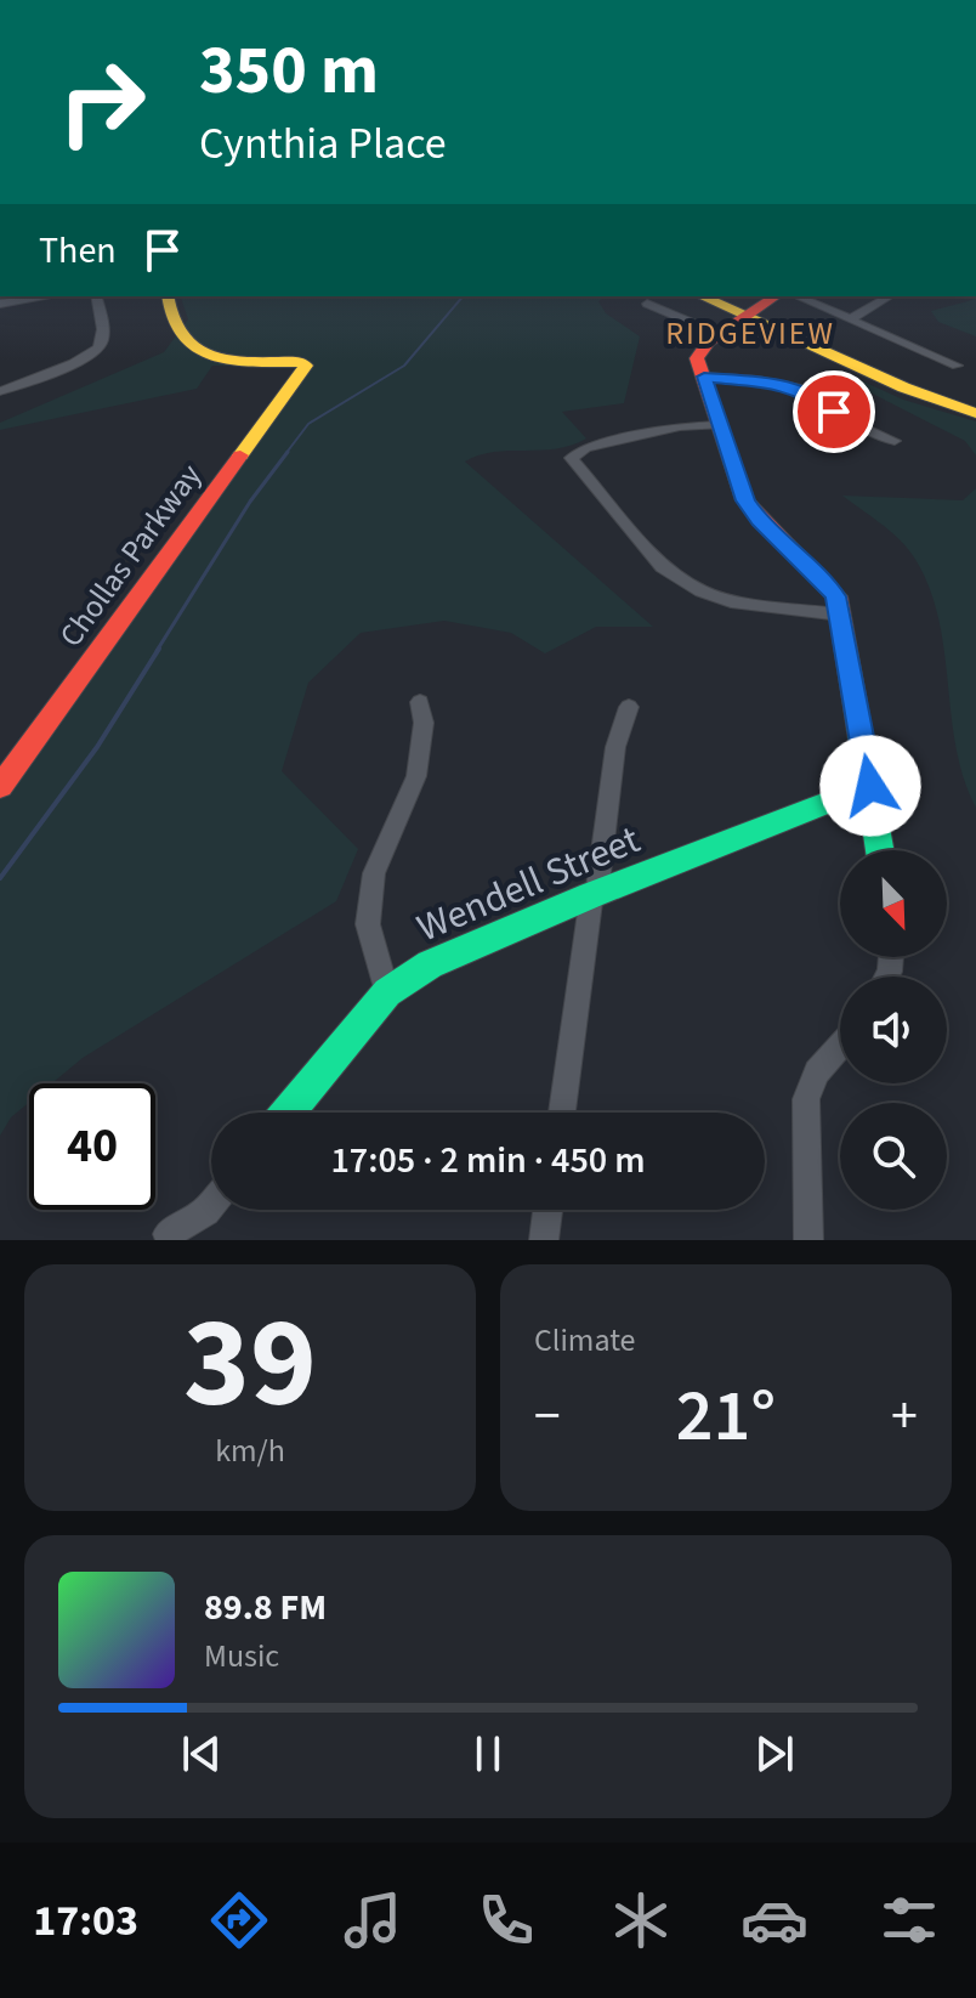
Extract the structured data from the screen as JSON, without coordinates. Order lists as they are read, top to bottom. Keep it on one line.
{"streets":{"street":["Chollas Parkway","Wendell Street"]},"districts":["RIDGEVIEW"],"north":"bottom right","page":{"turn":["350 m","Cynthia Place"],"then":"Then","limit":"40","trip":"17:05 · 2 min · 450 m","tile":[["39","km/h"],"Climate"],"heat":["−","21°","+"],"song":["89.8 FM","Music"],"tabs":"17:03"}}
